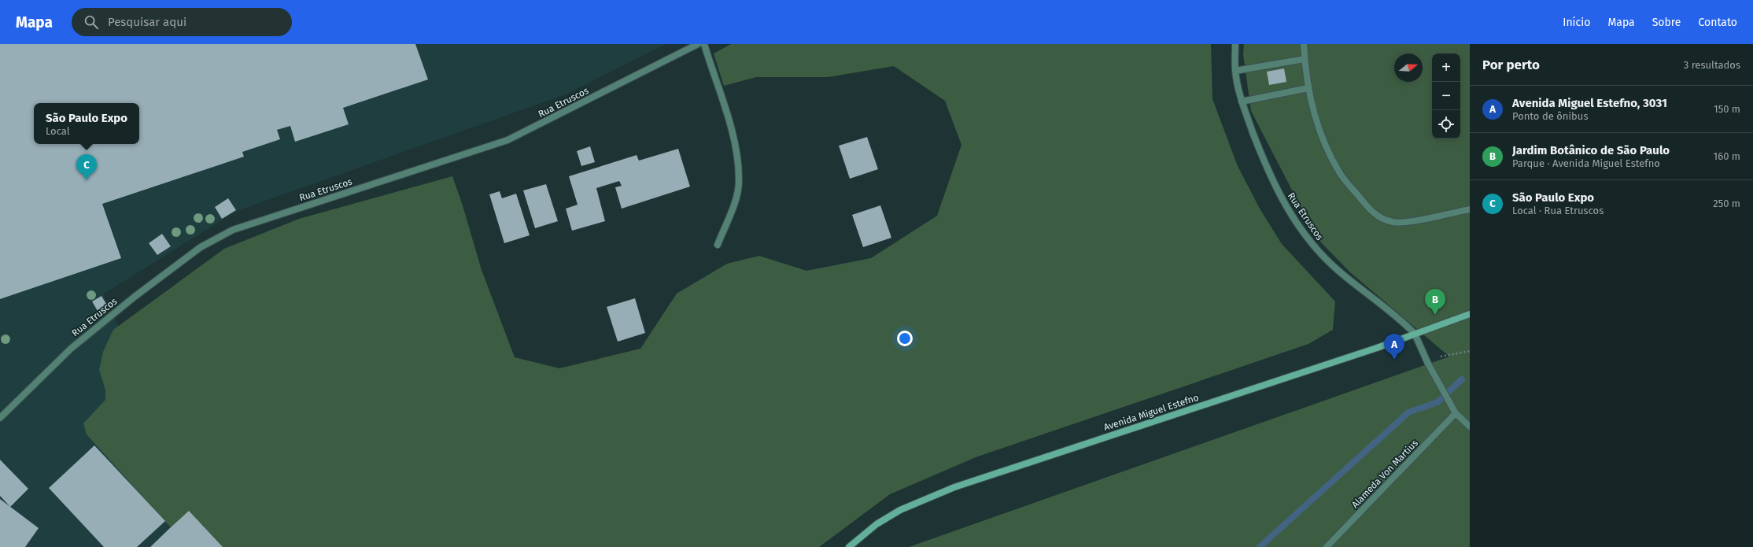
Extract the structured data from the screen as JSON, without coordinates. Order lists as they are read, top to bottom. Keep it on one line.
{"streets":{"main road":["Avenida Miguel Estefno"],"street":["Rua Etruscos","Alameda Von Martius"]},"crossings":[["Rua Etruscos","Avenida Miguel Estefno"],["Rua Etruscos","Alameda Von Martius"]],"north":"right","page":{"header":"Mapa","search":"Pesquisar aqui","nav":["Início","Mapa","Sobre","Contato"],"heading":["Por perto","3 resultados"],"map_buttons":["+","−"],"list":[{"mark":"A","name":"Avenida Miguel Estefno, 3031","note":"Ponto de ônibus","value":"150 m"},{"mark":"B","name":"Jardim Botânico de São Paulo","note":"Parque · Avenida Miguel Estefno","value":"160 m"},{"mark":"C","name":"São Paulo Expo","note":"Local · Rua Etruscos","value":"250 m"}],"popup":["São Paulo Expo","Local"],"pins":["C","B","A"]}}
